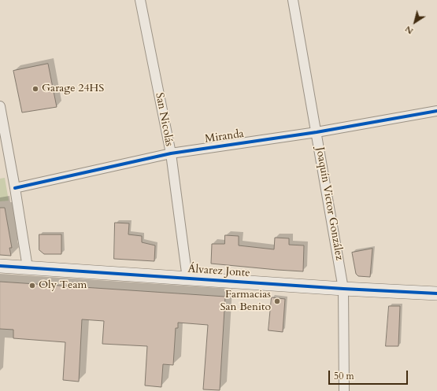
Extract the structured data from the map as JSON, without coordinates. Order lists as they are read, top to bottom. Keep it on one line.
{"streets":{"street":["San Nicolás","Miranda","Joaquín Victor González","Álvarez Jonte"]},"crossings":[["San Nicolás","Miranda"],["San Nicolás","Álvarez Jonte"],["Miranda","Joaquín Victor González"],["Joaquín Victor González","Álvarez Jonte"]],"places":["Garage 24HS","Oly Team","Farmacias San Benito"],"scale_bar":"50 m","north":"bottom left"}
